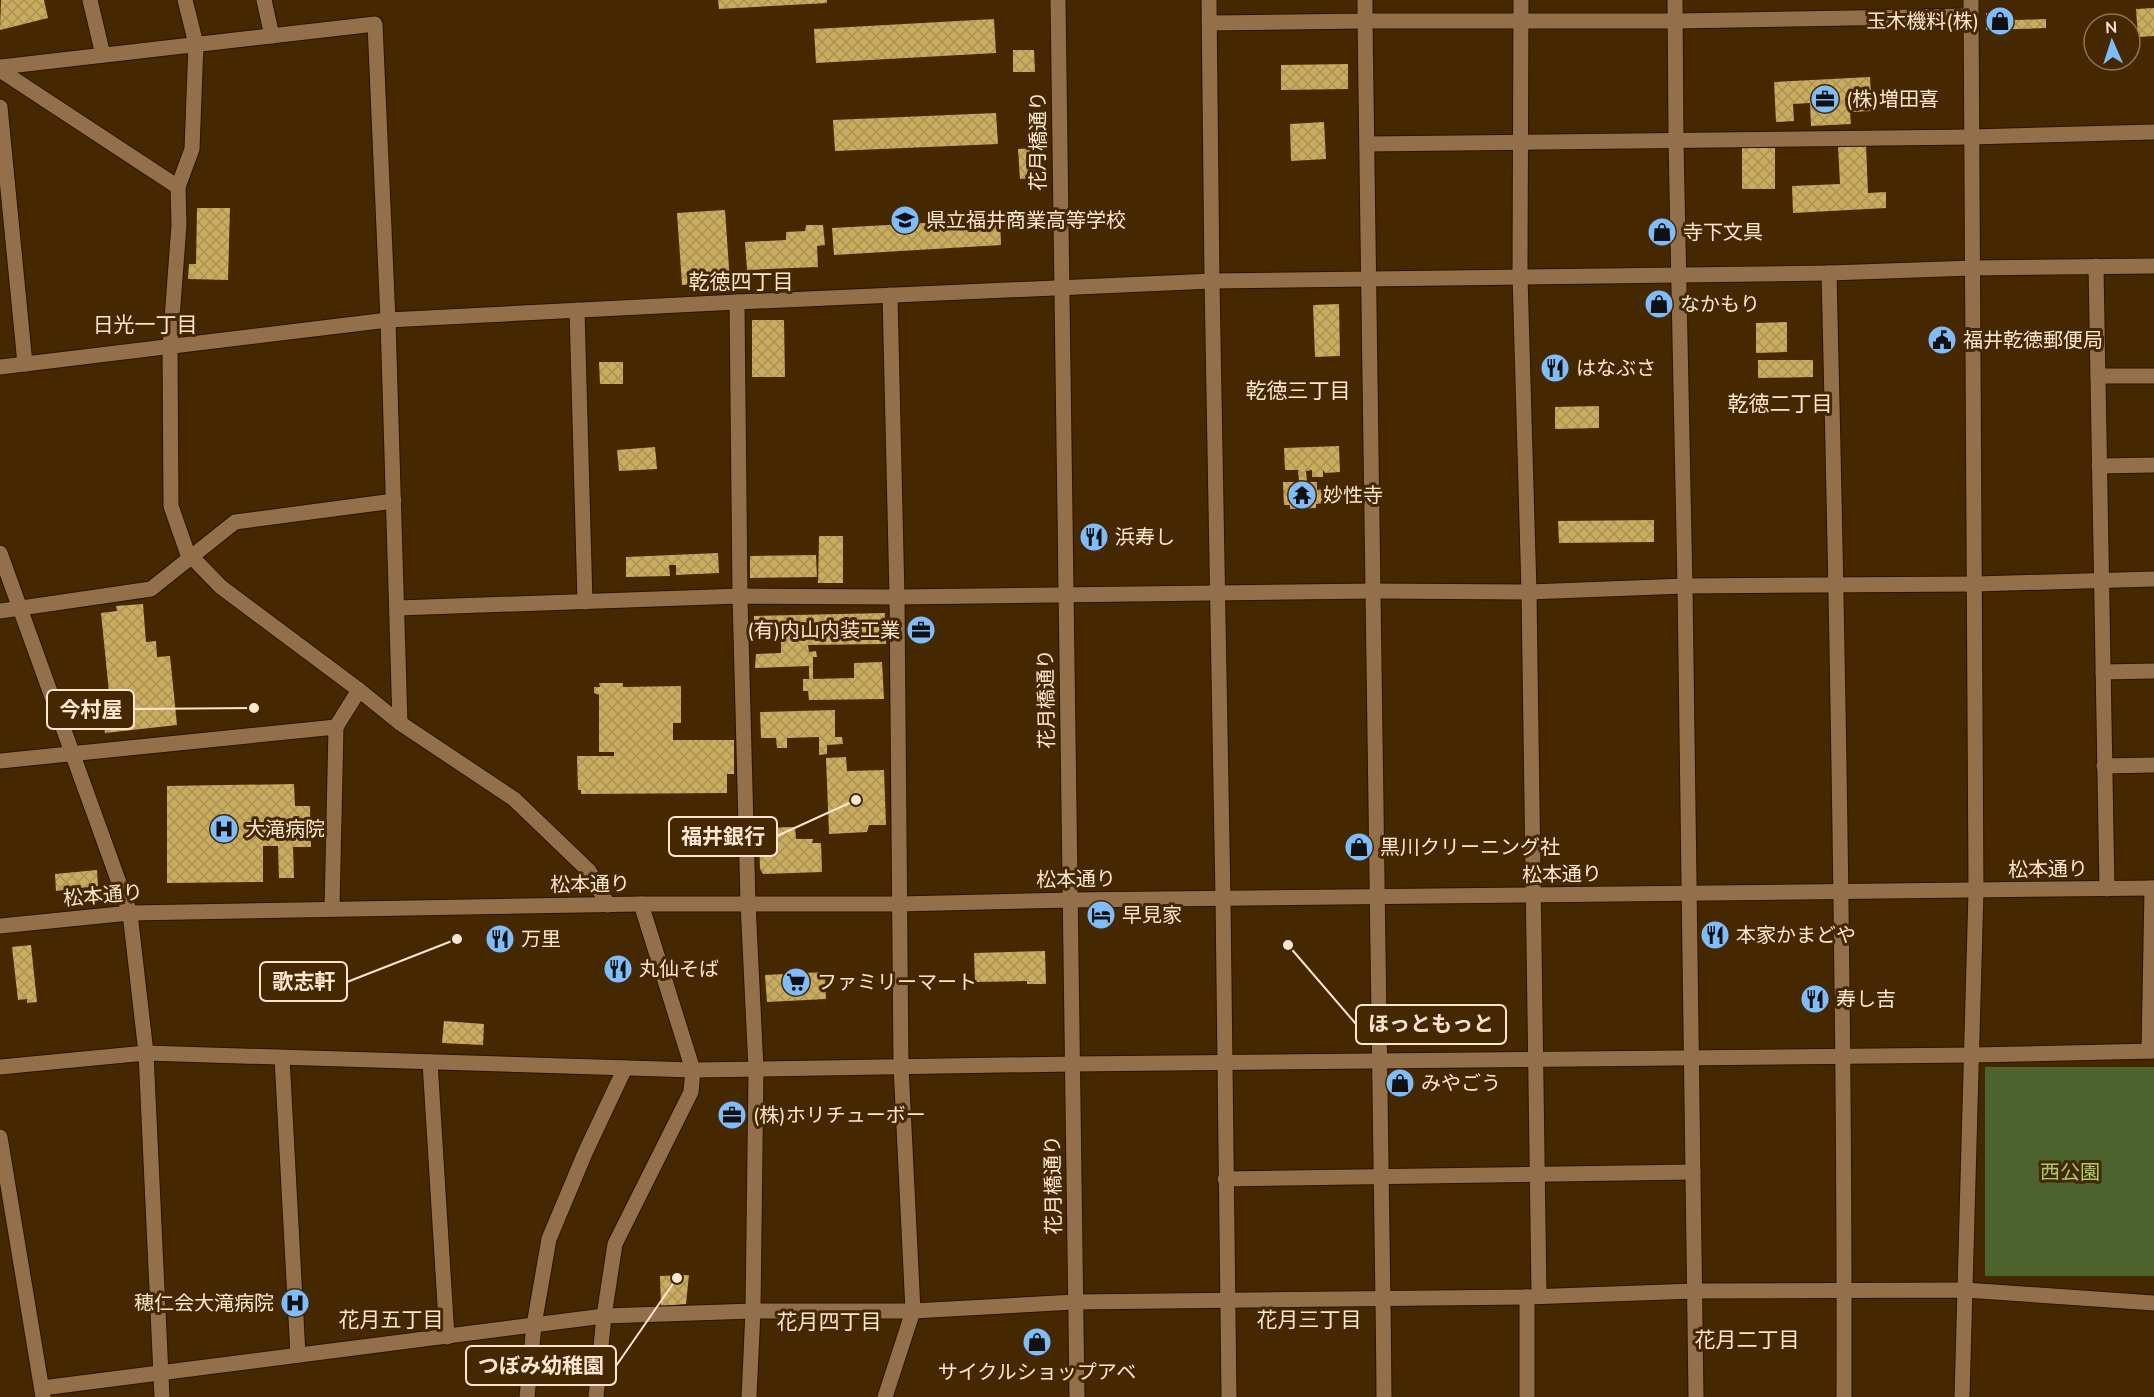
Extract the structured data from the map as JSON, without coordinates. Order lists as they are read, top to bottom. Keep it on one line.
{"streets":{"street":["花月橋通り","松本通り"]},"crossings":[["花月橋通り","松本通り"]],"districts":["乾徳四丁目","日光一丁目","乾徳三丁目","乾徳二丁目","花月五丁目","花月三丁目","花月四丁目","花月二丁目"],"parks":["西公園"],"places":{"shop":["玉木機料(株)","寺下文具","なかもり","黒川クリーニング社","みやごう","サイクルショップアベ"],"office":["(株)増田喜","(有)内山内装工業","(株)ホリチューボー"],"school or university":["県立福井商業高等学校"],"public building":["福井乾徳郵便局"],"restaurant":["はなぶさ","浜寿し","本家かまどや","万里","丸仙そば","寿し吉"],"temple":["妙性寺"],"other":["今村屋","福井銀行","歌志軒","ほっともっと","つぼみ幼稚園"],"hospital":["大滝病院","穂仁会大滝病院"],"hotel":["早見家"],"supermarket":["ファミリーマート"]},"north":"top"}
